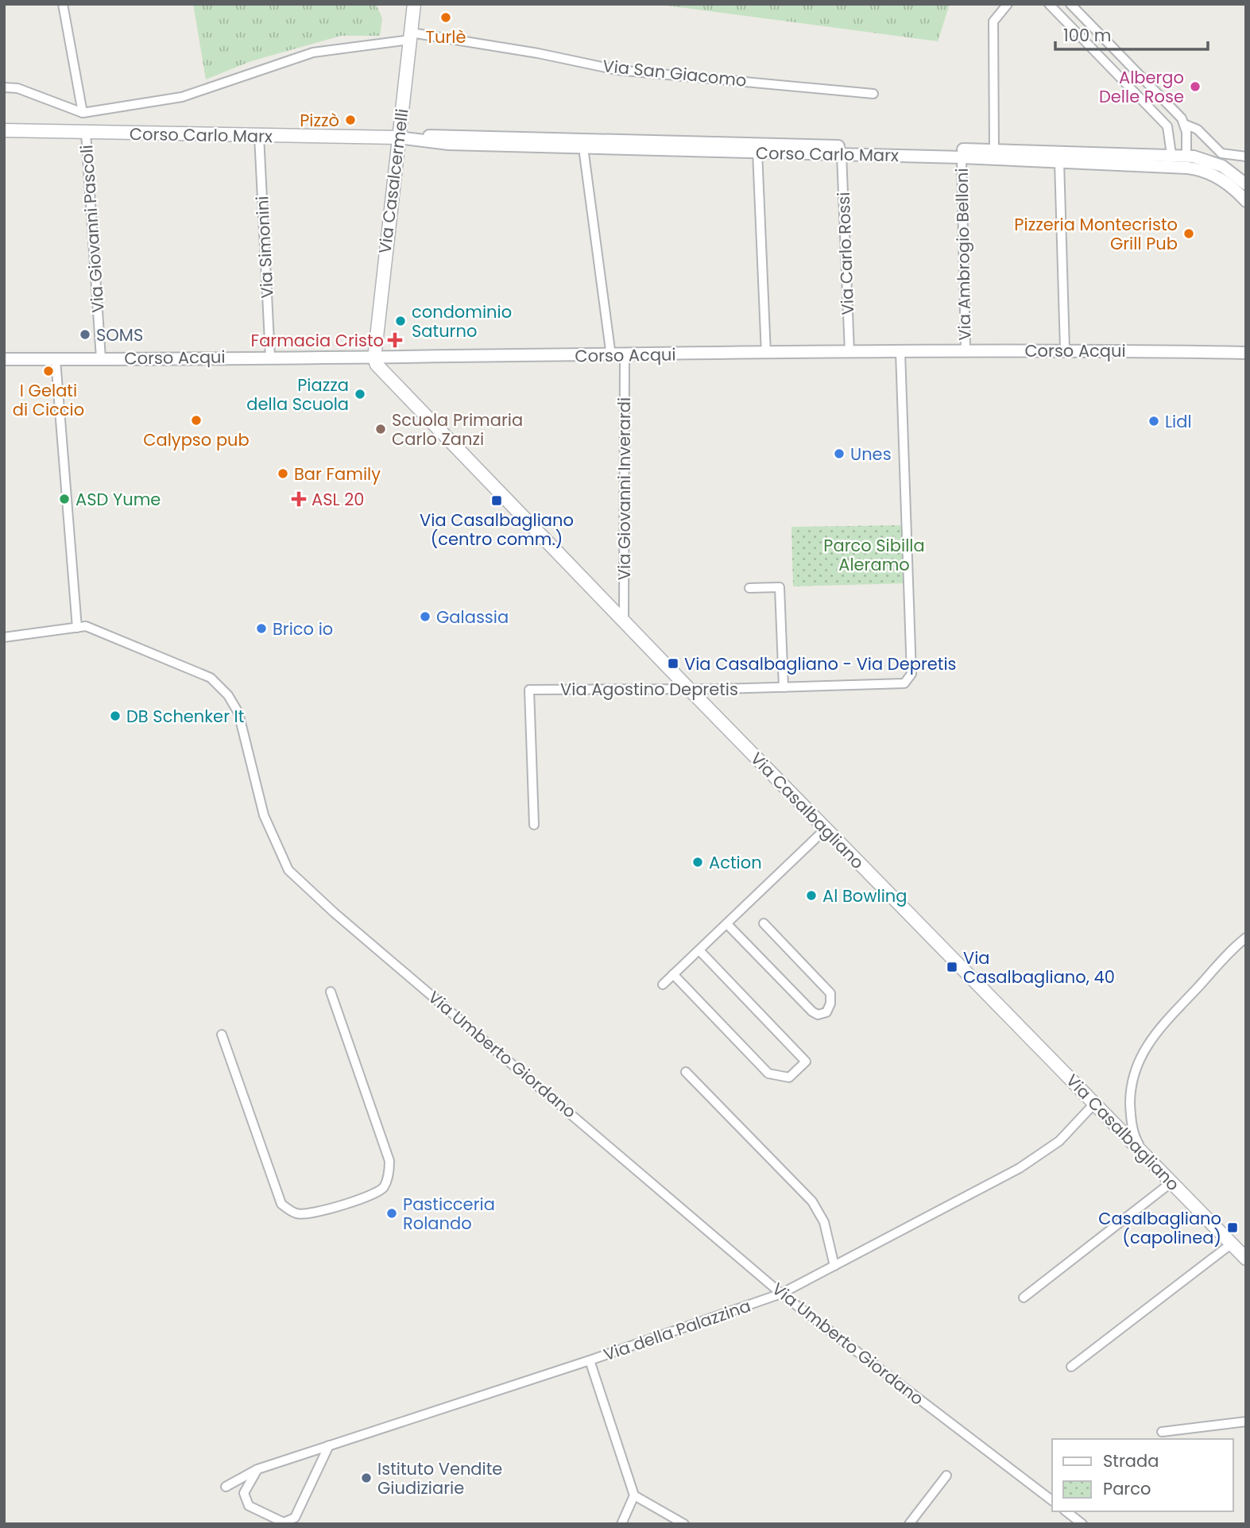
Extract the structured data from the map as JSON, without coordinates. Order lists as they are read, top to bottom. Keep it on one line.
{"streets":{"main road":["Corso Carlo Marx","Via Casalcermelli","Via Casalbagliano"],"street":["Via San Giacomo","Via Giovanni Pascoli","Via Simonini","Via Carlo Rossi","Via Ambrogio Belloni","Corso Acqui","Via Giovanni Inverardi","Via Agostino Depretis","Via Umberto Giordano","Via della Palazzina"]},"crossings":[["Via San Giacomo","Via Casalcermelli"],["Corso Carlo Marx","Via Casalcermelli"],["Corso Carlo Marx","Via Giovanni Pascoli"],["Corso Carlo Marx","Via Simonini"],["Corso Carlo Marx","Via Carlo Rossi"],["Corso Carlo Marx","Via Ambrogio Belloni"],["Via Casalcermelli","Corso Acqui"],["Via Casalcermelli","Via Casalbagliano"],["Via Giovanni Pascoli","Corso Acqui"],["Via Simonini","Corso Acqui"],["Via Carlo Rossi","Corso Acqui"],["Via Ambrogio Belloni","Corso Acqui"],["Corso Acqui","Via Giovanni Inverardi"],["Corso Acqui","Via Agostino Depretis"],["Corso Acqui","Via Casalbagliano"],["Via Giovanni Inverardi","Via Casalbagliano"],["Via Agostino Depretis","Via Casalbagliano"],["Via Casalbagliano","Via della Palazzina"],["Via Umberto Giordano","Via della Palazzina"]],"parks":["Parco Sibilla Aleramo"],"places":{"other":["Turlè","Albergo Delle Rose","Pizzò","Pizzeria Montecristo Grill Pub","condominio Saturno","SOMS","I Gelati di Ciccio","Piazza della Scuola","Calypso pub","Lidl","Scuola Primaria Carlo Zanzi","Unes","Bar Family","ASD Yume","Galassia","Brico io","DB Schenker It","Action","Al Bowling","Pasticceria Rolando","Istituto Vendite Giudiziarie"],"health":["Farmacia Cristo","ASL 20"],"transit":["Via Casalbagliano (centro comm.)","Via Casalbagliano - Via Depretis","Via Casalbagliano, 40","Casalbagliano (capolinea)"]},"legend":["Strada","Parco"],"scale_bar":"100 m"}
